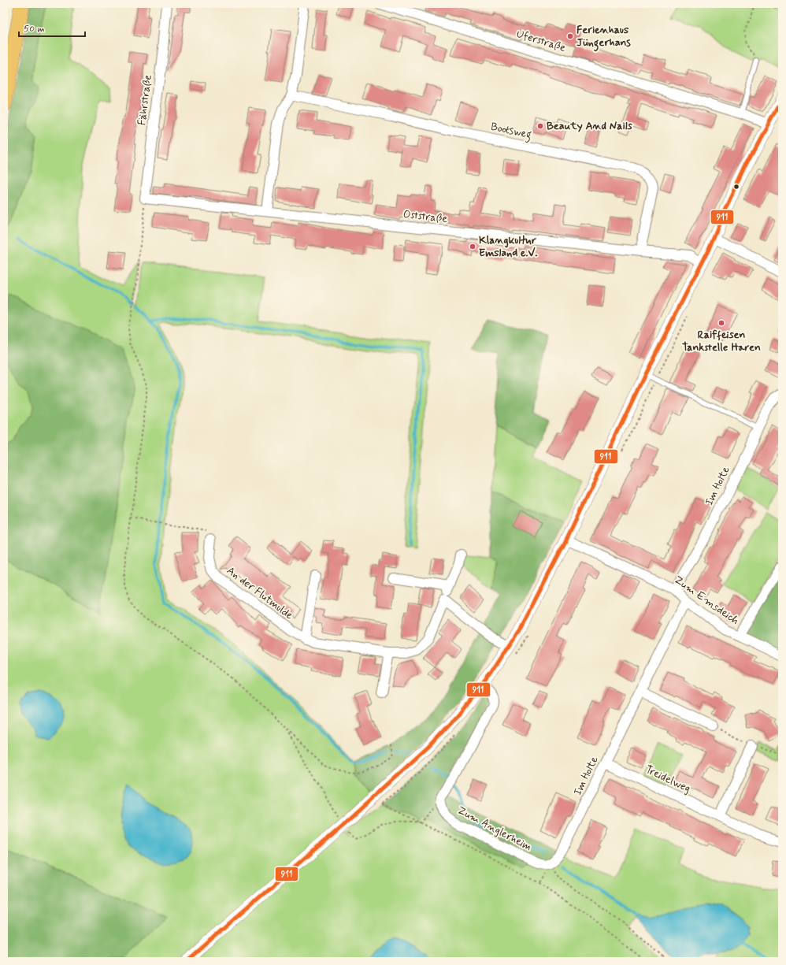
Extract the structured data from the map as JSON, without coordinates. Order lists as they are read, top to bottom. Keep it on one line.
{"streets":{"street":["Uferstraße","Fährstraße","Bootsweg","Oststraße","Im Holte","An der Flutmulde","Zum Emsdeich","Treidelweg","Zum Anglerheim"]},"crossings":[["Fährstraße","Oststraße"],["Bootsweg","Oststraße"],["Im Holte","Zum Emsdeich"],["Im Holte","Treidelweg"],["Im Holte","Zum Anglerheim"]],"places":["Ferienhaus Jüngerhans","Beauty And Nails","Klangkultur Emsland e.V.","Raiffeisen Tankstelle Haren"],"lines":["transit line 911"],"scale_bar":"50 m"}
